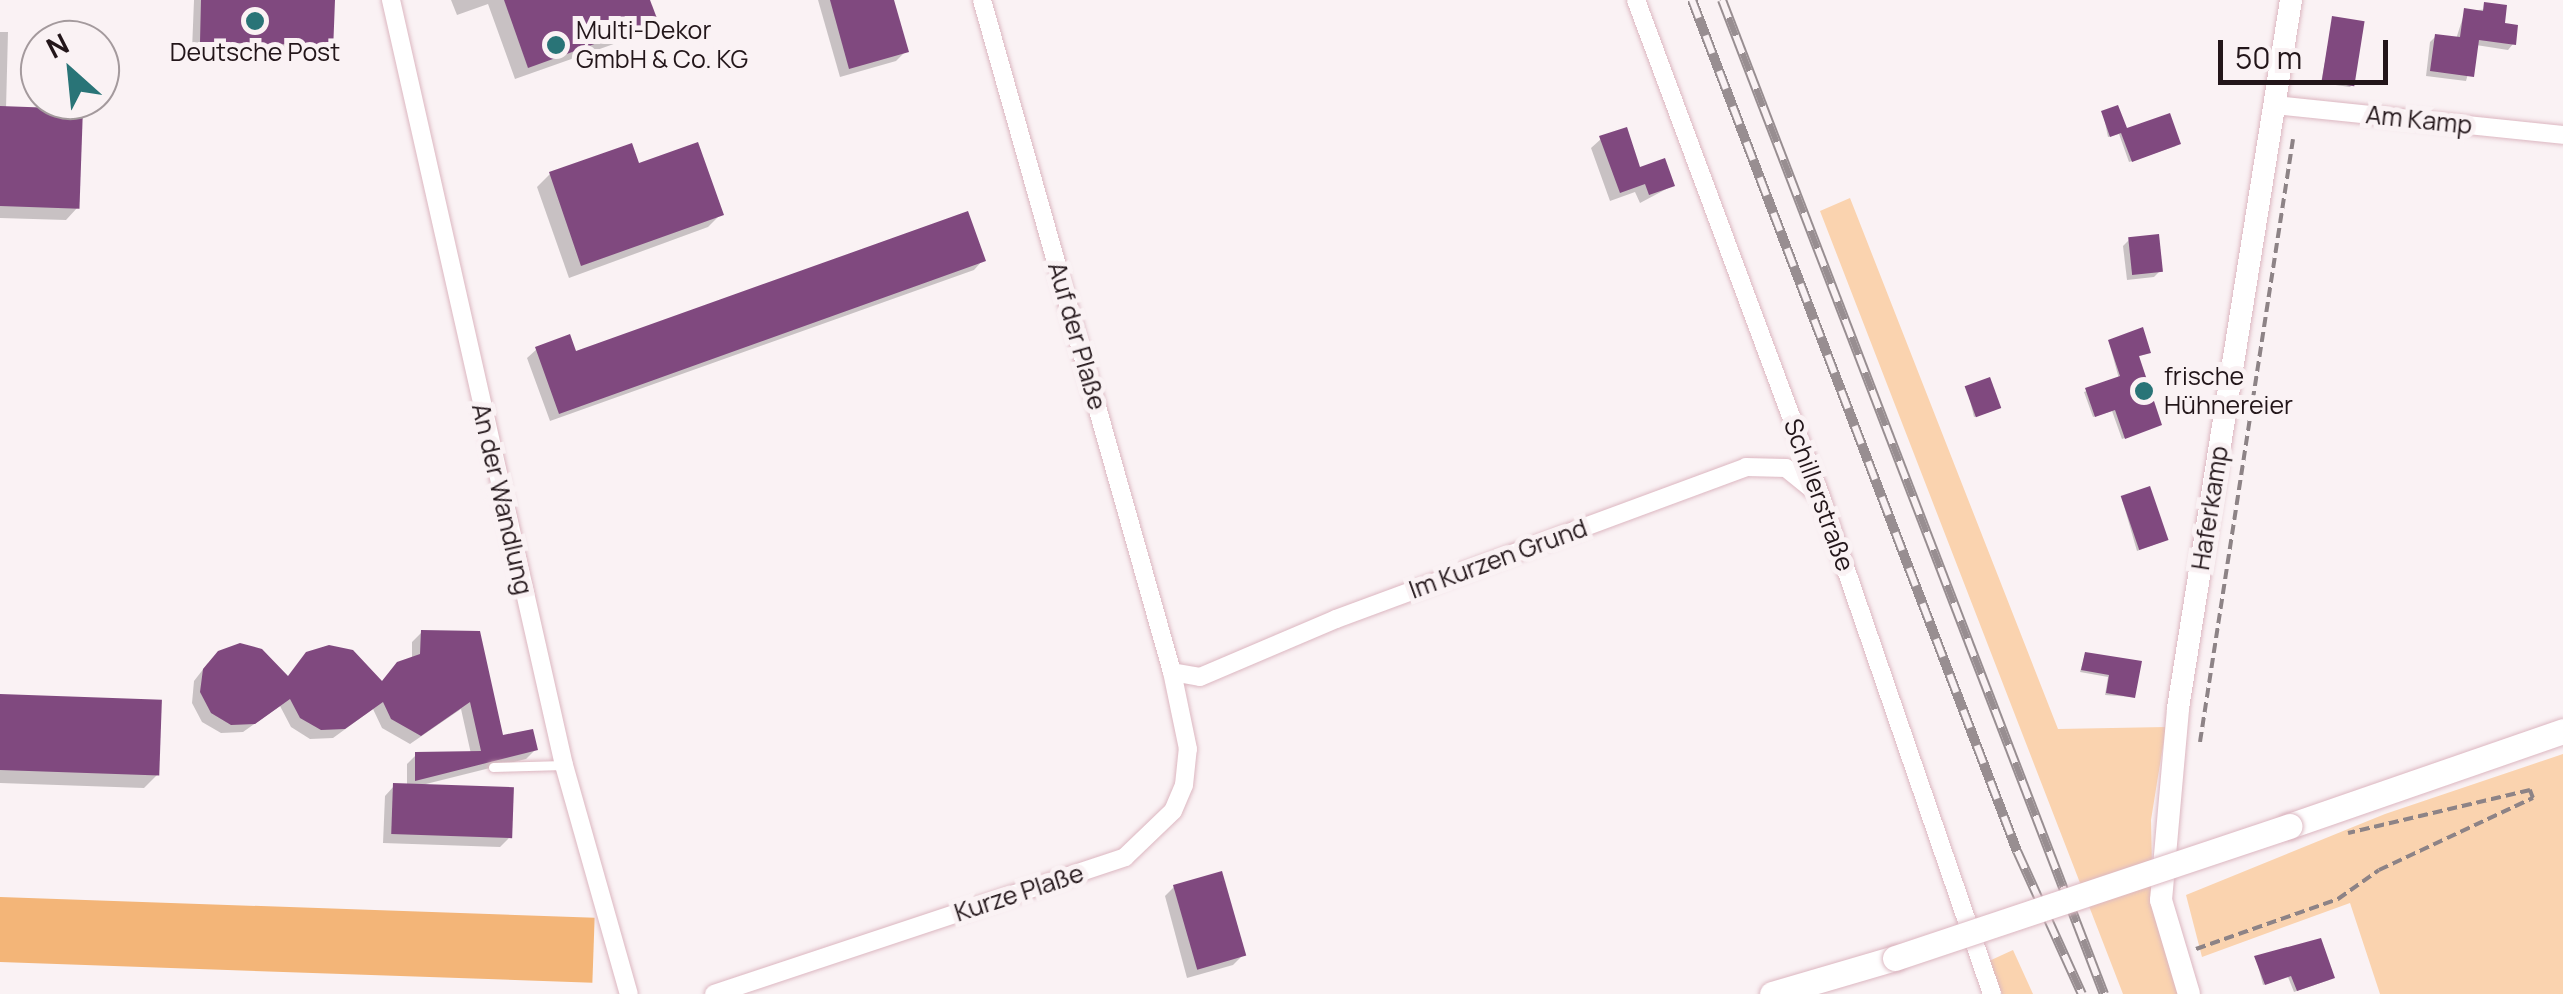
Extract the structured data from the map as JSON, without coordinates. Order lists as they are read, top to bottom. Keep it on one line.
{"streets":{"street":["Am Kamp","Auf der Plaße","Schillerstraße","An der Wandlung","Haferkamp","Im Kurzen Grund","Kurze Plaße"]},"crossings":[["Am Kamp","Haferkamp"],["Auf der Plaße","Im Kurzen Grund"],["Auf der Plaße","Kurze Plaße"],["Schillerstraße","Im Kurzen Grund"],["Im Kurzen Grund","Kurze Plaße"]],"places":["Deutsche Post","Multi-Dekor GmbH & Co. KG","frische Hühnereier"],"scale_bar":"50 m","north":"top left"}
